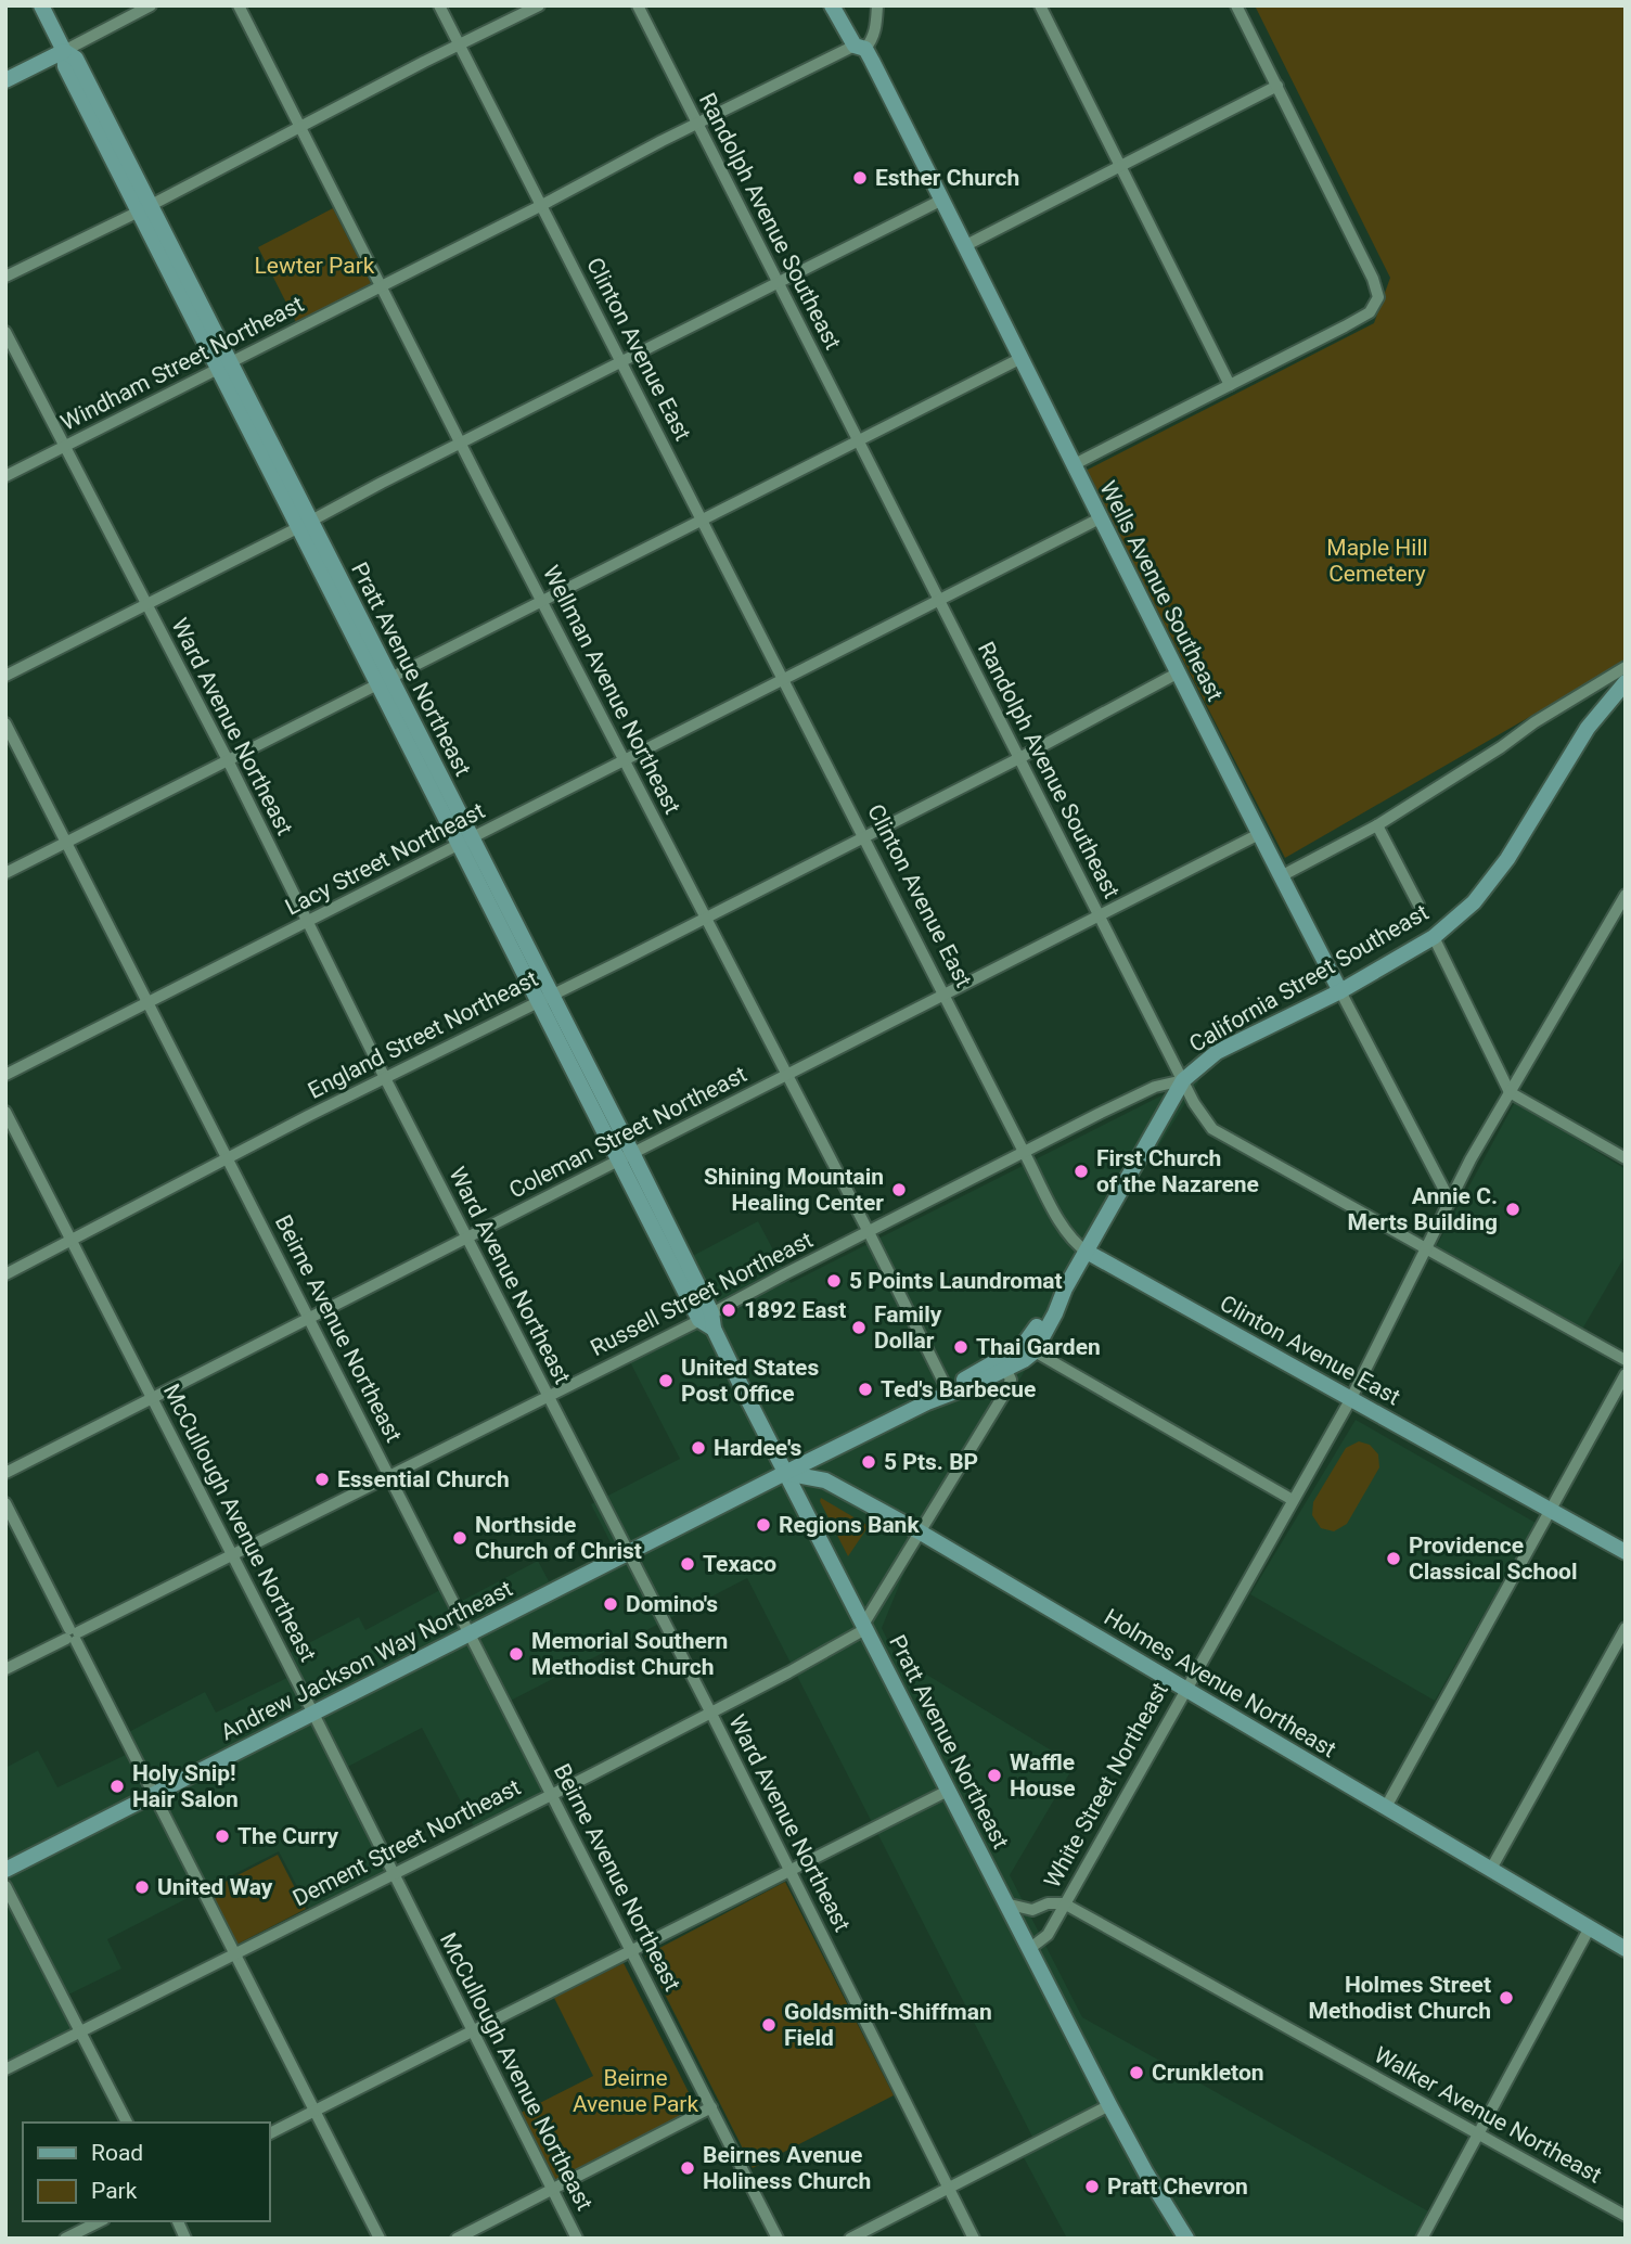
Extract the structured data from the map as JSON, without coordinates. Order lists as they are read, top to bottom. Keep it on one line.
{"streets":{"main road":["Clinton Avenue East","Wells Avenue Southeast","Pratt Avenue Northeast","California Street Southeast","Andrew Jackson Way Northeast","Holmes Avenue Northeast"],"street":["Randolph Avenue Southeast","Windham Street Northeast","Wellman Avenue Northeast","Ward Avenue Northeast","Lacy Street Northeast","England Street Northeast","Coleman Street Northeast","Russell Street Northeast","Beirne Avenue Northeast","McCullough Avenue Northeast","White Street Northeast","Dement Street Northeast","Walker Avenue Northeast"]},"crossings":[["Randolph Avenue Southeast","Windham Street Northeast"],["Randolph Avenue Southeast","Lacy Street Northeast"],["Randolph Avenue Southeast","California Street Southeast"],["Randolph Avenue Southeast","England Street Northeast"],["Randolph Avenue Southeast","Coleman Street Northeast"],["Randolph Avenue Southeast","Russell Street Northeast"],["Randolph Avenue Southeast","White Street Northeast"],["Clinton Avenue East","Windham Street Northeast"],["Clinton Avenue East","Lacy Street Northeast"],["Clinton Avenue East","California Street Southeast"],["Clinton Avenue East","England Street Northeast"],["Clinton Avenue East","Coleman Street Northeast"],["Clinton Avenue East","Russell Street Northeast"],["Clinton Avenue East","White Street Northeast"],["Windham Street Northeast","Wells Avenue Southeast"],["Windham Street Northeast","Pratt Avenue Northeast"],["Windham Street Northeast","Wellman Avenue Northeast"],["Windham Street Northeast","Ward Avenue Northeast"],["Wells Avenue Southeast","Lacy Street Northeast"],["Wells Avenue Southeast","California Street Southeast"],["Wells Avenue Southeast","England Street Northeast"],["Wells Avenue Southeast","Coleman Street Northeast"],["Wells Avenue Southeast","White Street Northeast"],["Pratt Avenue Northeast","Lacy Street Northeast"],["Pratt Avenue Northeast","England Street Northeast"],["Pratt Avenue Northeast","Coleman Street Northeast"],["Pratt Avenue Northeast","Russell Street Northeast"],["Pratt Avenue Northeast","Andrew Jackson Way Northeast"],["Pratt Avenue Northeast","Holmes Avenue Northeast"],["Pratt Avenue Northeast","White Street Northeast"],["Pratt Avenue Northeast","Dement Street Northeast"],["Wellman Avenue Northeast","Lacy Street Northeast"],["Wellman Avenue Northeast","England Street Northeast"],["Wellman Avenue Northeast","Coleman Street Northeast"],["Wellman Avenue Northeast","Russell Street Northeast"],["Wellman Avenue Northeast","Andrew Jackson Way Northeast"],["Ward Avenue Northeast","Lacy Street Northeast"],["Ward Avenue Northeast","England Street Northeast"],["Ward Avenue Northeast","Coleman Street Northeast"],["Ward Avenue Northeast","Russell Street Northeast"],["Ward Avenue Northeast","Andrew Jackson Way Northeast"],["Ward Avenue Northeast","Dement Street Northeast"],["Lacy Street Northeast","Beirne Avenue Northeast"],["California Street Southeast","Russell Street Northeast"],["England Street Northeast","Beirne Avenue Northeast"],["England Street Northeast","McCullough Avenue Northeast"],["Coleman Street Northeast","Beirne Avenue Northeast"],["Coleman Street Northeast","McCullough Avenue Northeast"],["Russell Street Northeast","Beirne Avenue Northeast"],["Russell Street Northeast","McCullough Avenue Northeast"],["Beirne Avenue Northeast","Andrew Jackson Way Northeast"],["Beirne Avenue Northeast","Dement Street Northeast"],["McCullough Avenue Northeast","Andrew Jackson Way Northeast"],["McCullough Avenue Northeast","Dement Street Northeast"],["Andrew Jackson Way Northeast","Holmes Avenue Northeast"],["Holmes Avenue Northeast","White Street Northeast"],["White Street Northeast","Walker Avenue Northeast"]],"parks":["Lewter Park","Maple Hill Cemetery","Beirne Avenue Park"],"places":["Esther Church","First Church of the Nazarene","Shining Mountain Healing Center","Annie C. Merts Building","5 Points Laundromat","1892 East","Family Dollar","Thai Garden","United States Post Office","Ted's Barbecue","Hardee's","5 Pts. BP","Essential Church","Regions Bank","Northside Church of Christ","Providence Classical School","Texaco","Domino's","Memorial Southern Methodist Church","Waffle House","Holy Snip! Hair Salon","The Curry","United Way","Holmes Street Methodist Church","Goldsmith-Shiffman Field","Crunkleton","Beirnes Avenue Holiness Church","Pratt Chevron"],"legend":["Road","Park"]}
